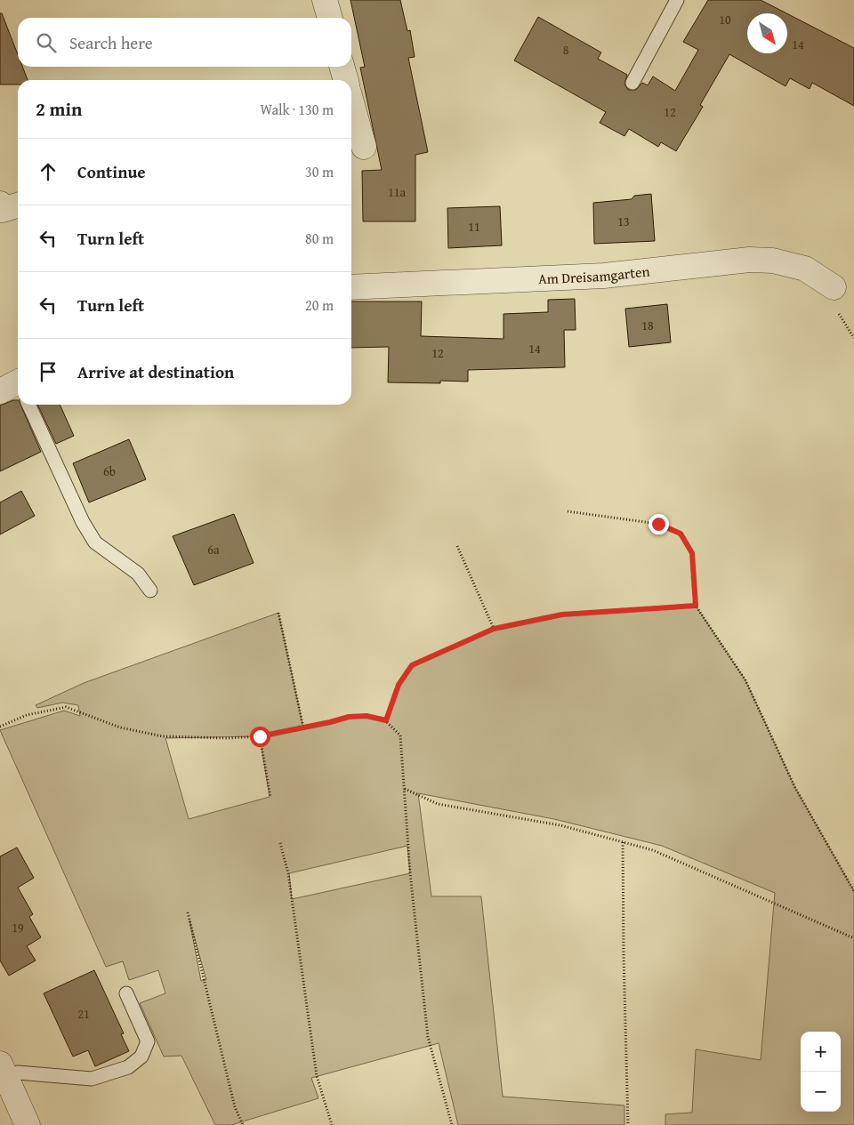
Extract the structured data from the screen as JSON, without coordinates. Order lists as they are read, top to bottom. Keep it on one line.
{"streets":{"street":["Am Dreisamgarten"]},"house_numbers":["10","14","8","12","11a","13","11","18","14","12","6b","6a","19","21"],"north":"bottom right","page":{"search":"Search here","heading":["2 min","Walk · 130 m"],"list":[["Continue","30 m"],["Turn left","80 m"],["Turn left","20 m"],"Arrive at destination"],"map_buttons":["+","−"]}}
